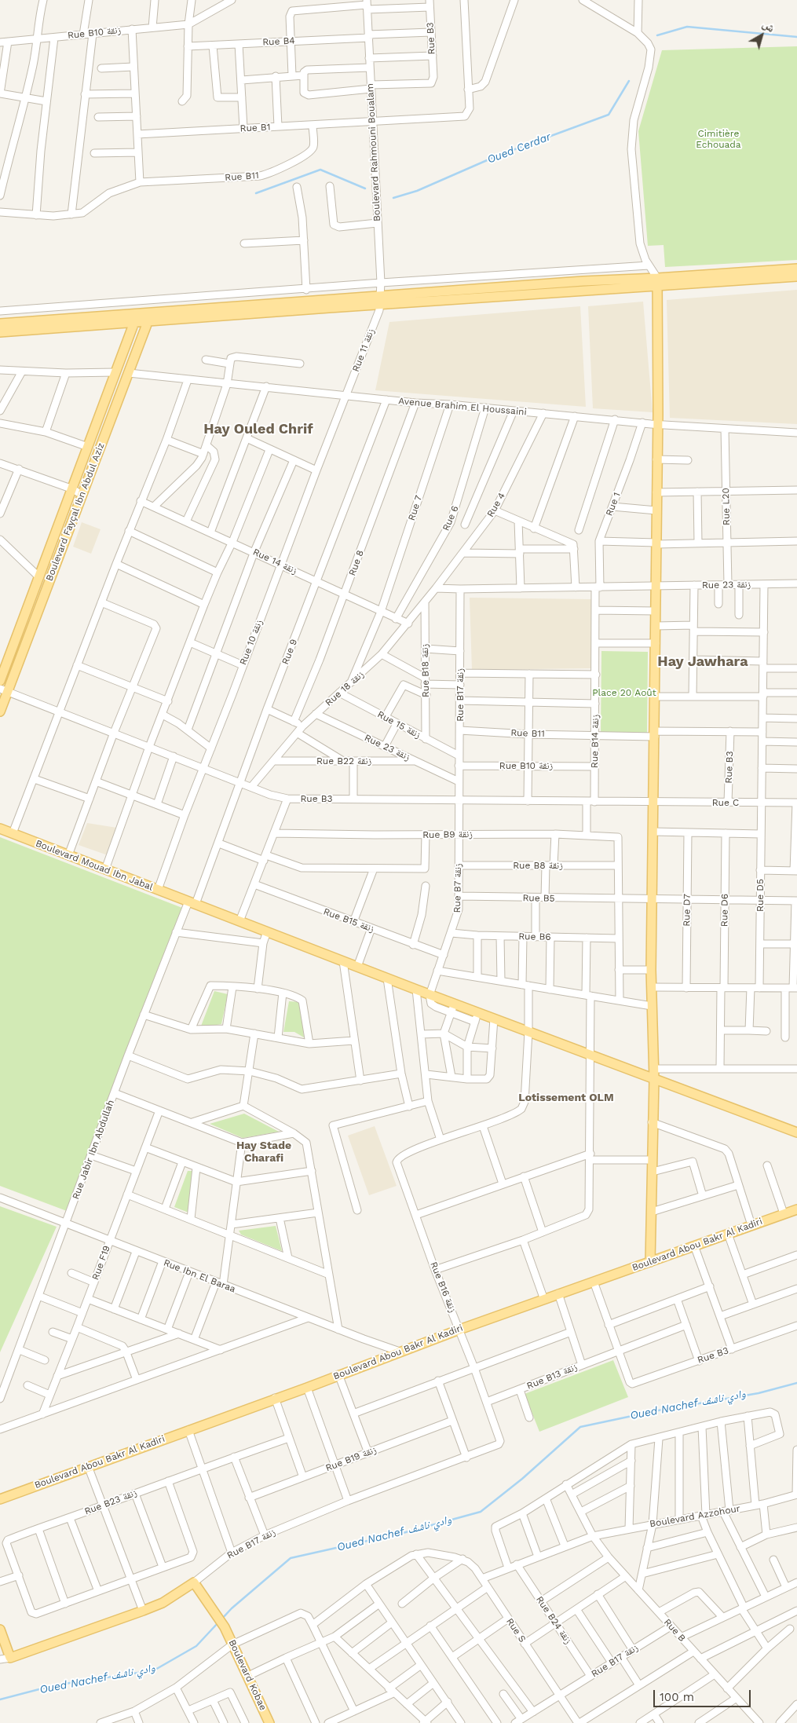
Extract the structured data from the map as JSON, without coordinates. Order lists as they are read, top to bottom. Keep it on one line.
{"streets":{"main road":["Boulevard Fayçal Ibn Abdul Aziz","Rue B17 زنقة","Boulevard Mouad Ibn Jabal","Boulevard Abou Bakr Al Kadiri","Boulevard Kobae"],"street":["Rue B10 زنقة","Rue B3","Rue B4","Rue B1","Boulevard Rahmouni Boualam","Rue B11","Rue 11 زنقة","Avenue Brahim El Houssaini","Rue 1","Rue 4","Rue L20","Rue 7","Rue 6","Rue 14 زنقة","Rue 8","Rue 23 زنقة","Rue 10 زنقة","Rue 9","Rue B18 زنقة","Rue 18 زنقة","Rue 15 زنقة","Rue B14 زنقة","Rue B22 زنقة","Rue C","Rue B9 زنقة","Rue B8 زنقة","Rue B7 زنقة","Rue D5","Rue B5","Rue D7","Rue D6","Rue B15 زنقة","Rue B6","Rue Jabir Ibn Abdullah","Rue F19","Rue Ibn El Baraa","Rue B16 زنقة","Rue B13 زنقة","Rue B19 زنقة","Rue B23 زنقة","Boulevard Azzohour","Rue B24 زنقة","Rue S","Rue B"]},"crossings":[["Rue B10 زنقة","Rue B17 زنقة"],["Rue B10 زنقة","Rue B14 زنقة"],["Rue B3","Rue B4"],["Rue B3","Boulevard Rahmouni Boualam"],["Rue B3","Boulevard Fayçal Ibn Abdul Aziz"],["Rue B3","Rue 10 زنقة"],["Rue B3","Rue 9"],["Rue B3","Rue 18 زنقة"],["Rue B3","Rue B17 زنقة"],["Rue B3","Rue B14 زنقة"],["Rue B3","Rue C"],["Rue B3","Rue B7 زنقة"],["Rue B3","Rue B13 زنقة"],["Rue B4","Boulevard Rahmouni Boualam"],["Rue B1","Boulevard Rahmouni Boualam"],["Rue B1","Rue B11"],["Boulevard Rahmouni Boualam","Rue 11 زنقة"],["Rue B11","Rue B17 زنقة"],["Rue B11","Rue B14 زنقة"],["Rue 11 زنقة","Avenue Brahim El Houssaini"],["Rue 11 زنقة","Rue 10 زنقة"],["Avenue Brahim El Houssaini","Rue 1"],["Avenue Brahim El Houssaini","Rue 4"],["Avenue Brahim El Houssaini","Rue L20"],["Avenue Brahim El Houssaini","Rue 7"],["Avenue Brahim El Houssaini","Boulevard Fayçal Ibn Abdul Aziz"],["Avenue Brahim El Houssaini","Rue 6"],["Avenue Brahim El Houssaini","Rue 8"],["Avenue Brahim El Houssaini","Rue 10 زنقة"],["Avenue Brahim El Houssaini","Rue 9"],["Rue 1","Rue B14 زنقة"],["Rue 4","Rue 18 زنقة"],["Rue L20","Rue 23 زنقة"],["Rue 7","Rue 14 زنقة"],["Rue 7","Rue 18 زنقة"],["Rue 6","Rue 14 زنقة"],["Rue 14 زنقة","Rue 8"],["Rue 14 زنقة","Rue 10 زنقة"],["Rue 14 زنقة","Rue 9"],["Rue 14 زنقة","Rue 18 زنقة"],["Rue 23 زنقة","Rue 18 زنقة"],["Rue 23 زنقة","Rue B17 زنقة"],["Rue 23 زنقة","Rue B22 زنقة"],["Rue 23 زنقة","Rue D5"],["Rue 10 زنقة","Boulevard Mouad Ibn Jabal"],["Rue 9","Boulevard Mouad Ibn Jabal"],["Rue 9","Rue Jabir Ibn Abdullah"],["Rue B18 زنقة","Rue 18 زنقة"],["Rue B18 زنقة","Rue 15 زنقة"],["Rue 18 زنقة","Rue 15 زنقة"],["Rue 18 زنقة","Rue B22 زنقة"],["Rue B17 زنقة","Rue 15 زنقة"],["Rue B17 زنقة","Rue B7 زنقة"],["Rue B17 زنقة","Rue B16 زنقة"],["Rue B17 زنقة","Rue B24 زنقة"],["Rue B17 زنقة","Rue S"],["Rue B17 زنقة","Rue B"],["Rue B17 زنقة","Boulevard Kobae"],["Rue C","Rue D5"],["Rue B9 زنقة","Rue B8 زنقة"],["Rue B9 زنقة","Rue B7 زنقة"],["Boulevard Mouad Ibn Jabal","Rue B7 زنقة"],["Boulevard Mouad Ibn Jabal","Rue Jabir Ibn Abdullah"],["Rue B8 زنقة","Rue B7 زنقة"],["Rue B7 زنقة","Rue B5"],["Rue B7 زنقة","Rue B15 زنقة"],["Rue B7 زنقة","Rue B6"],["Rue D5","Rue B5"],["Rue B5","Rue D7"],["Rue B5","Rue D6"],["Rue Jabir Ibn Abdullah","Rue Ibn El Baraa"],["Boulevard Abou Bakr Al Kadiri","Rue Ibn El Baraa"],["Boulevard Abou Bakr Al Kadiri","Rue B16 زنقة"],["Rue F19","Rue Ibn El Baraa"],["Rue B16 زنقة","Rue B13 زنقة"],["Boulevard Azzohour","Rue B24 زنقة"],["Boulevard Azzohour","Rue S"],["Boulevard Azzohour","Rue B"]],"districts":["Hay Ouled Chrif","Hay Jawhara","Lotissement OLM","Hay Stade Charafi"],"water":["Oued Cerdar","Oued Nachef وادي ناشف"],"parks":["Cimitière Echouada","Place 20 Août"],"scale_bar":"100 m","north":"top right"}
